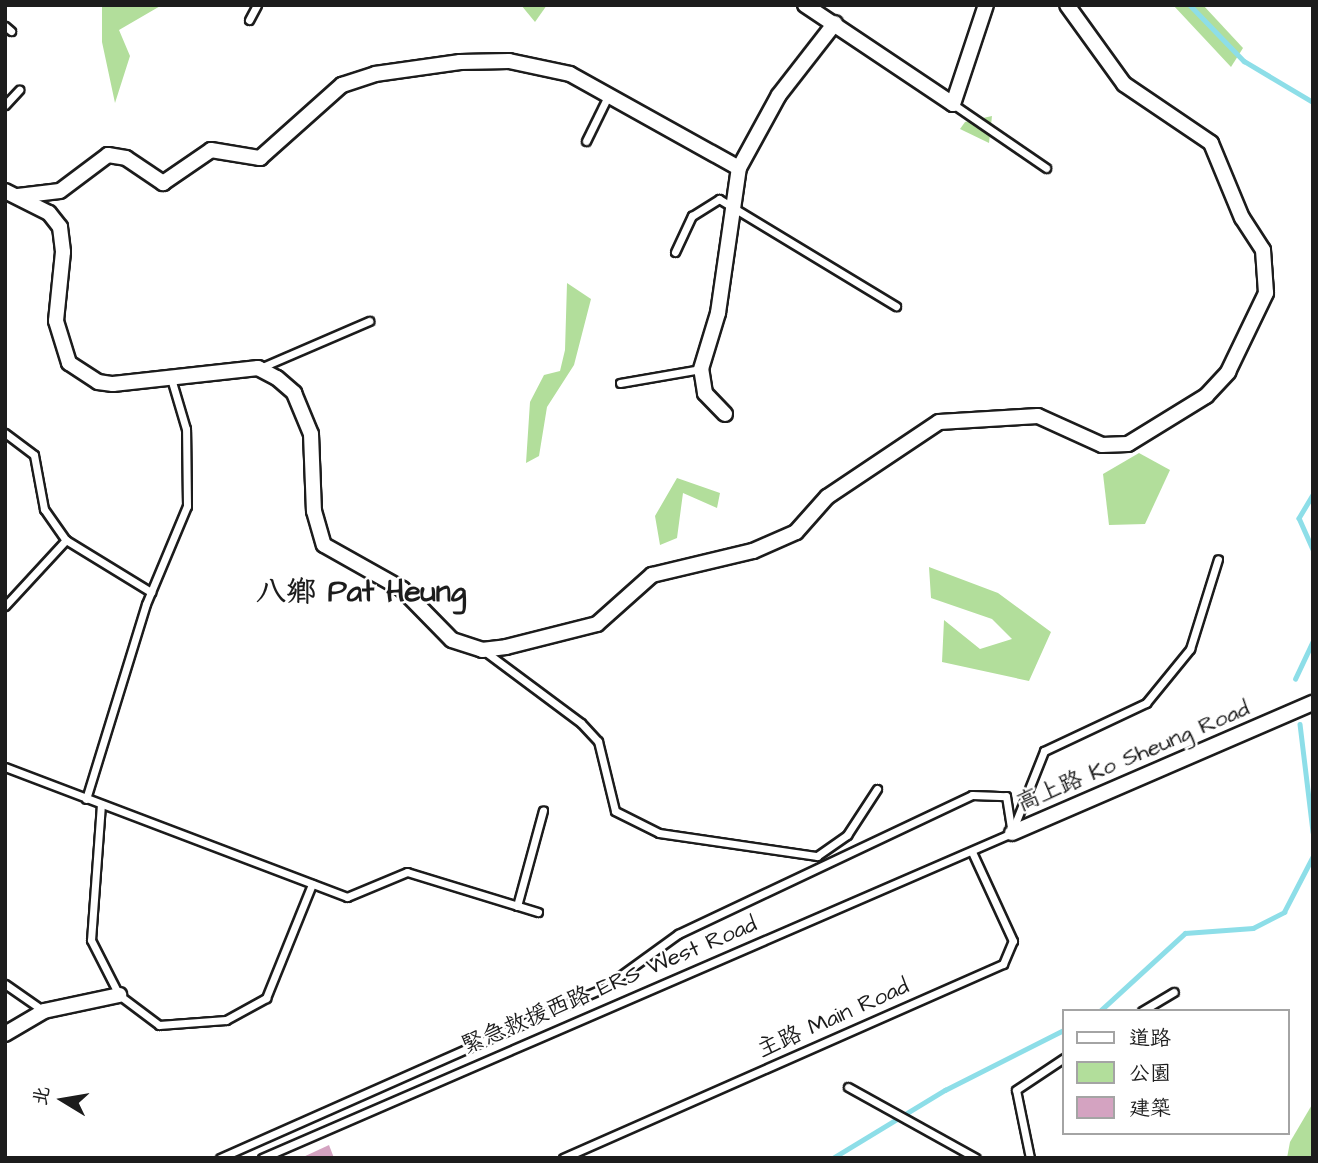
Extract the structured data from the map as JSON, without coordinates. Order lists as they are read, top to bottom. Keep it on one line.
{"streets":{"street":["高上路 Ko Sheung Road"],"lane":["緊急救援西路 ERS West Road","主路 Main Road"]},"crossings":[["高上路 Ko Sheung Road","緊急救援西路 ERS West Road"],["高上路 Ko Sheung Road","主路 Main Road"],["緊急救援西路 ERS West Road","主路 Main Road"]],"districts":["八鄉 Pat Heung"],"legend":["道路","公園","建築"],"north":"left"}
